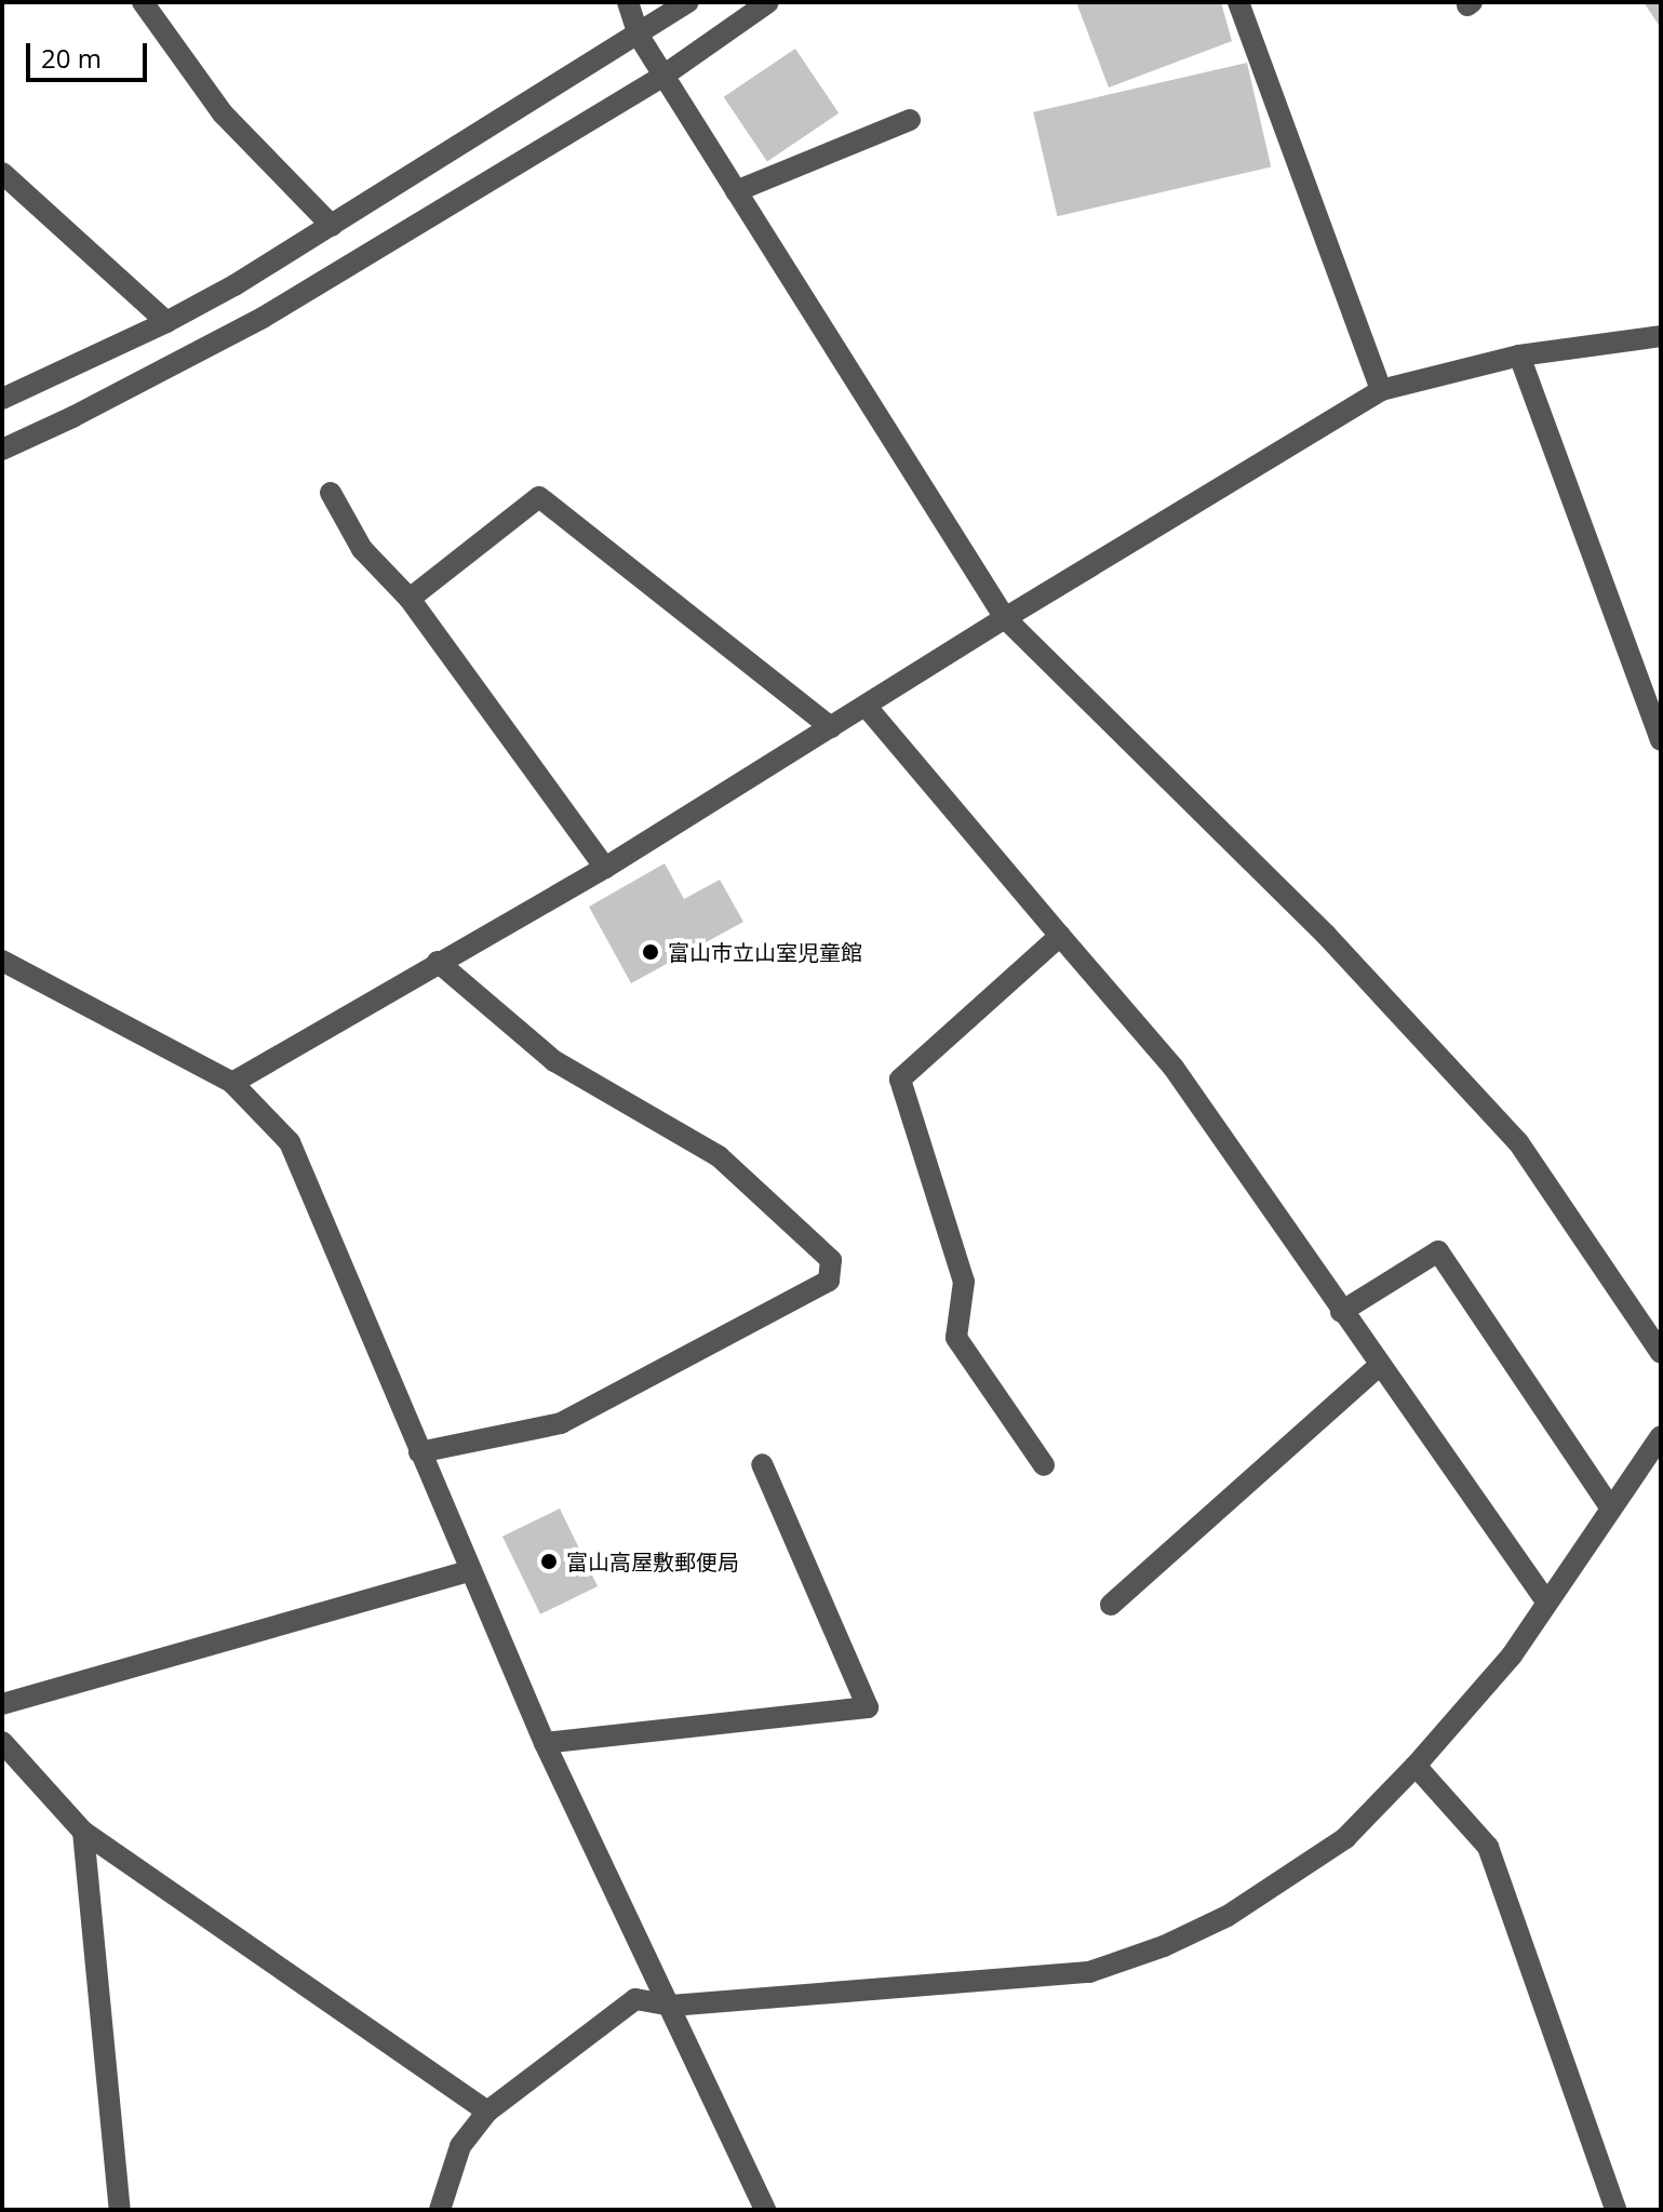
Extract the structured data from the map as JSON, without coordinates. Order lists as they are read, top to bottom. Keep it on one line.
{"places":["富山市立山室児童館","富山高屋敷郵便局"],"scale_bar":"20 m"}
